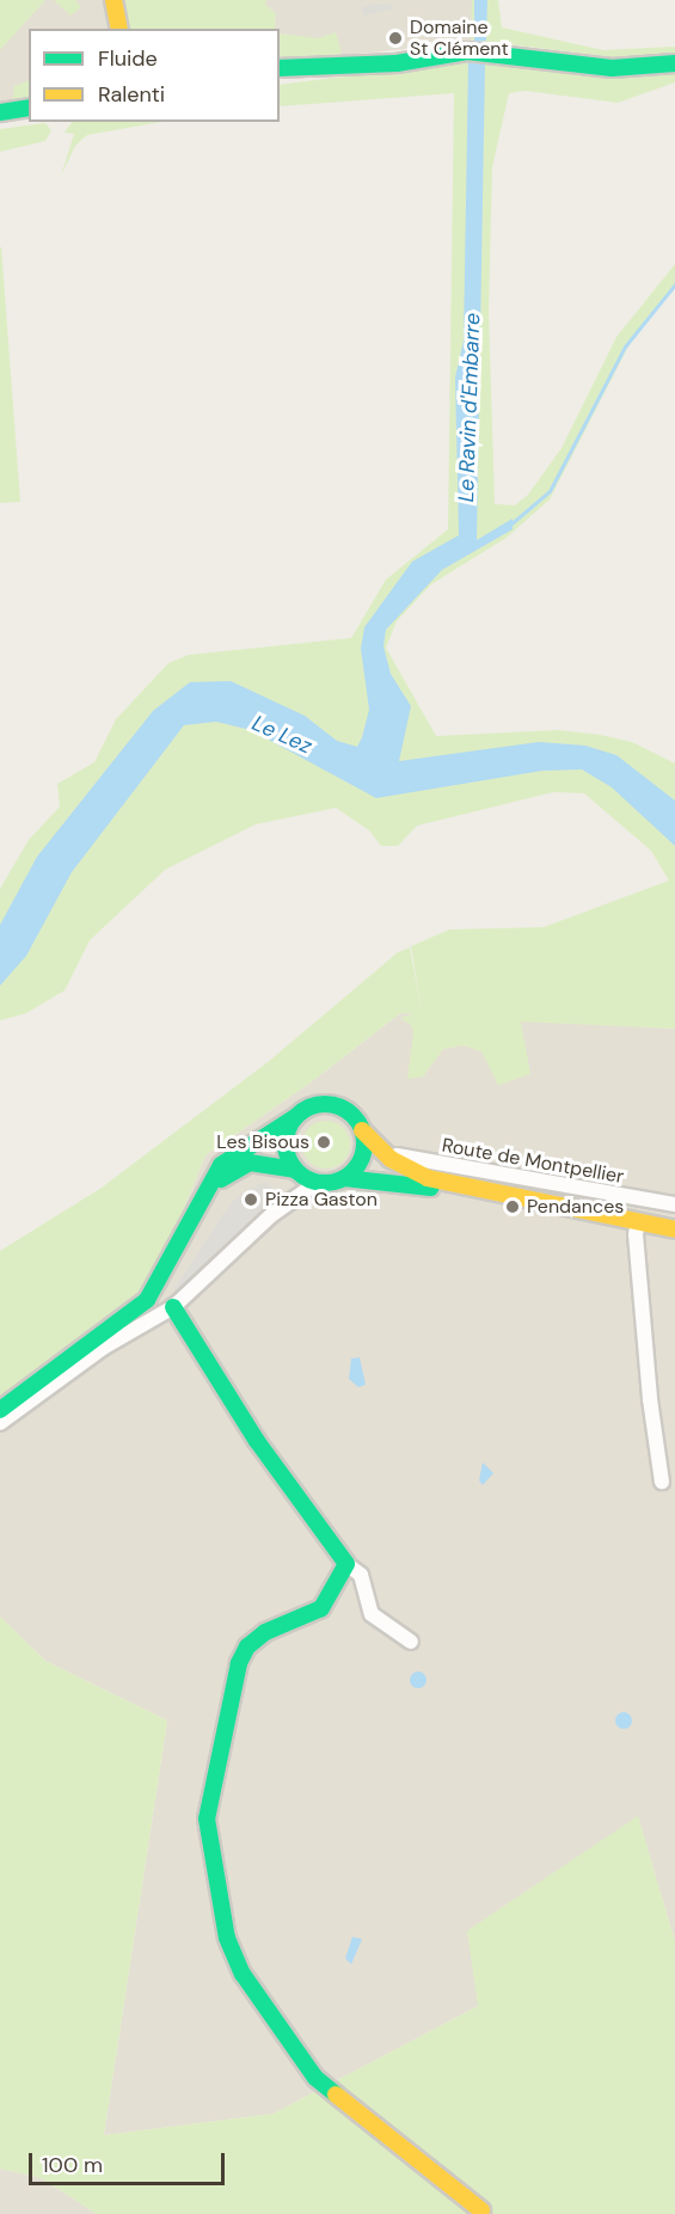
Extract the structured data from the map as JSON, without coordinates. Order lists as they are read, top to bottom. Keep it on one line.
{"streets":{"street":["Route de Montpellier"]},"water":["Le Ravin d'Embarre","Le Lez"],"places":["Domaine St Clément","Les Bisous","Pizza Gaston","Pendances"],"legend":["Fluide","Ralenti"],"scale_bar":"100 m"}
